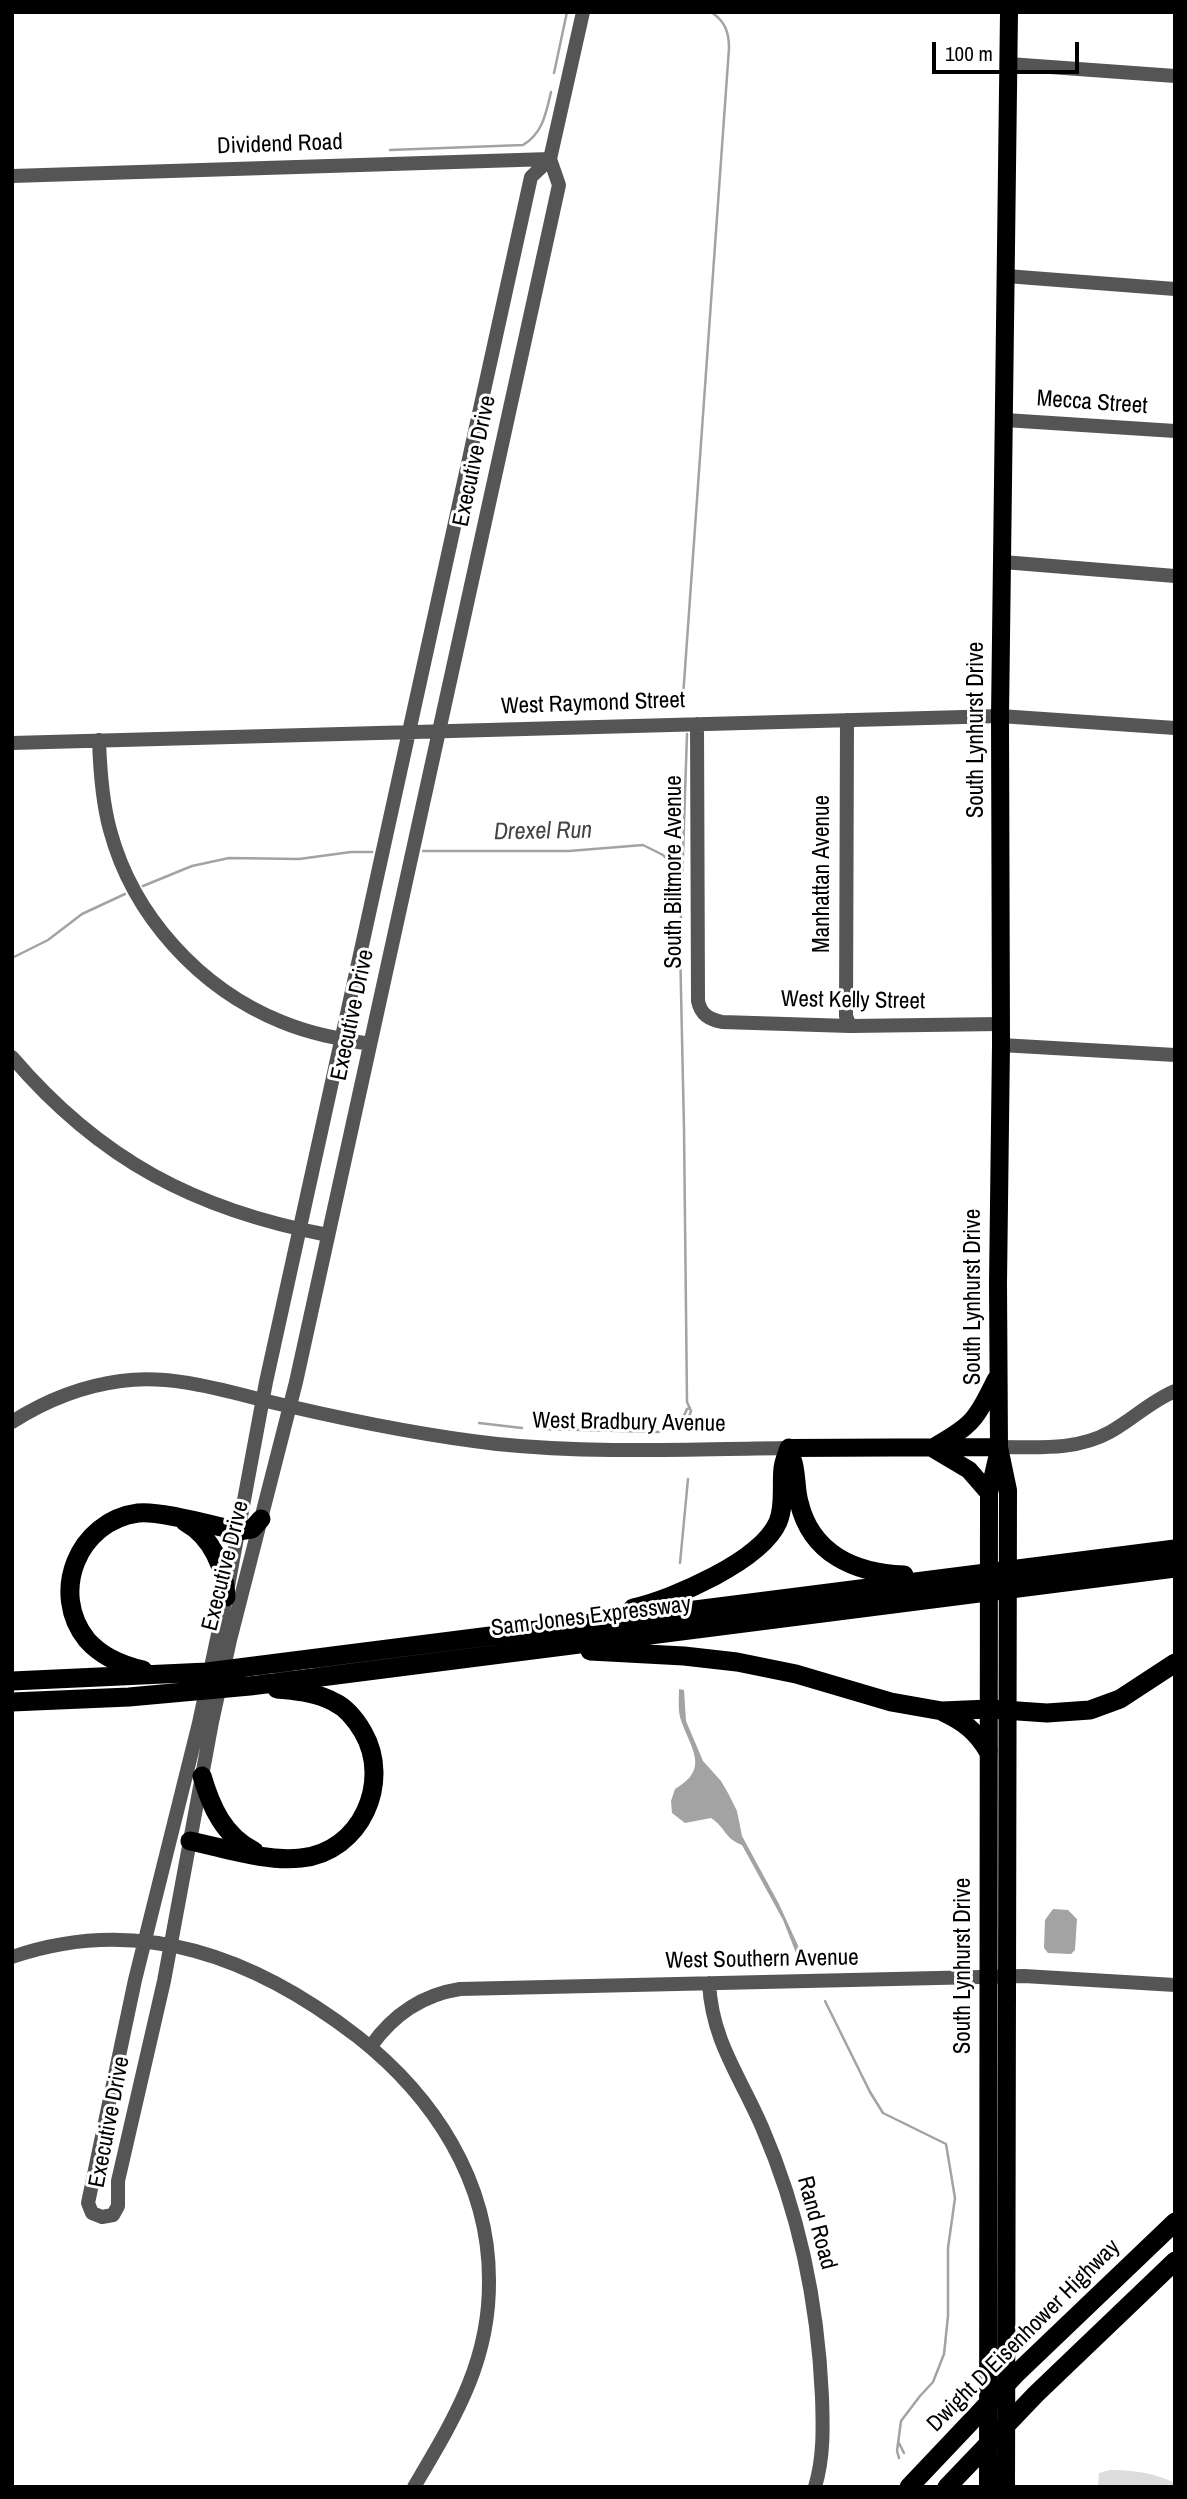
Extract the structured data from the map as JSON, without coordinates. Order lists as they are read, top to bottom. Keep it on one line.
{"streets":{"highway":["Sam Jones Expressway","Dwight D Eisenhower Highway"],"main road":["South Lynhurst Drive","West Bradbury Avenue"],"street":["Dividend Road","Mecca Street","Executive Drive","West Raymond Street","South Biltmore Avenue","Manhattan Avenue","West Kelly Street","West Southern Avenue","Rand Road"]},"crossings":[["Dividend Road","Executive Drive"],["Mecca Street","South Lynhurst Drive"],["Executive Drive","West Raymond Street"],["Executive Drive","West Bradbury Avenue"],["West Raymond Street","South Lynhurst Drive"],["West Raymond Street","South Biltmore Avenue"],["West Raymond Street","Manhattan Avenue"],["South Lynhurst Drive","West Kelly Street"],["South Lynhurst Drive","West Bradbury Avenue"],["South Lynhurst Drive","West Southern Avenue"],["South Biltmore Avenue","West Kelly Street"],["Manhattan Avenue","West Kelly Street"],["West Southern Avenue","Rand Road"]],"water":["Drexel Run"],"scale_bar":"100 m"}
